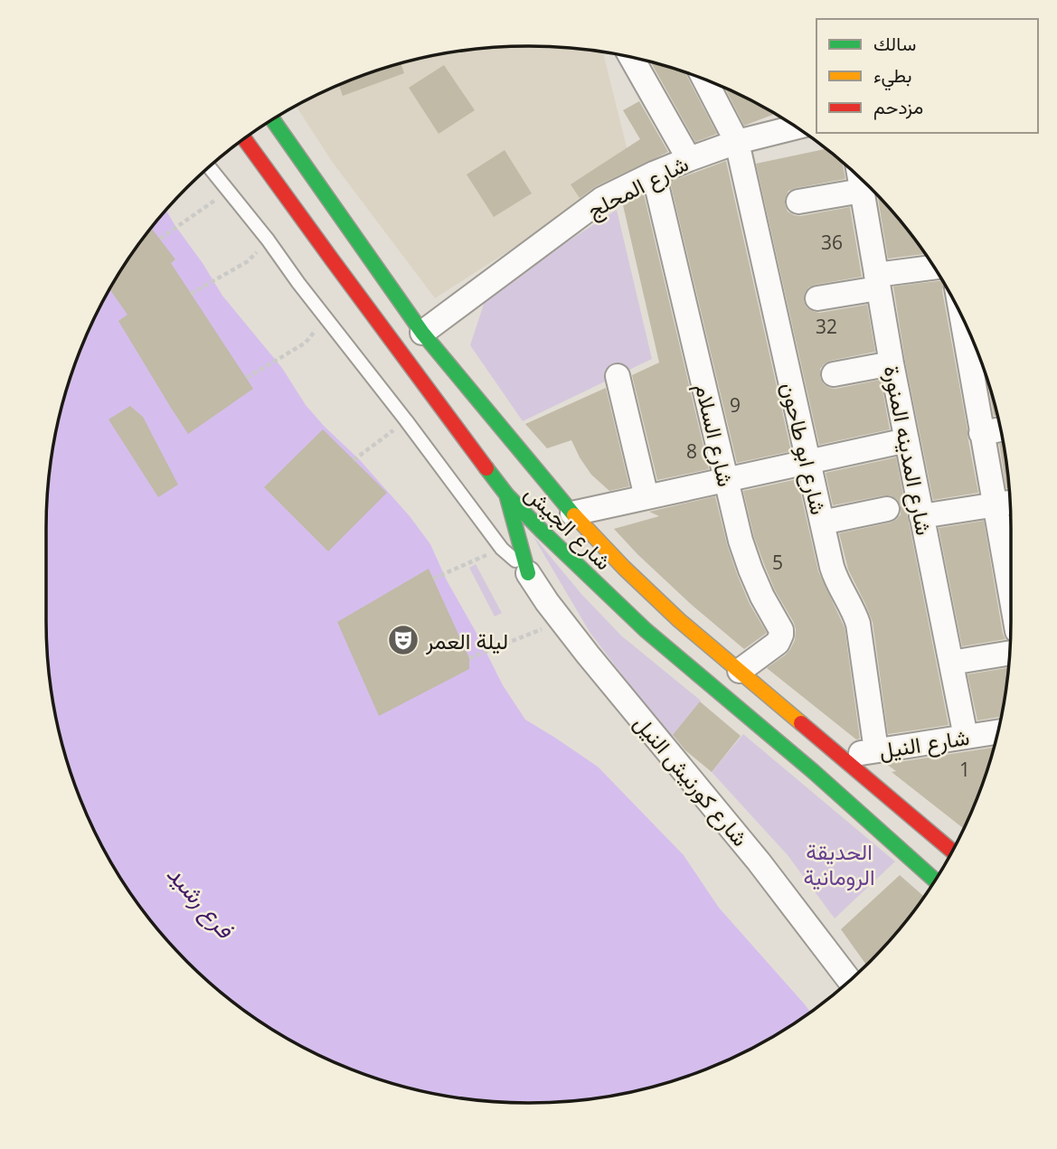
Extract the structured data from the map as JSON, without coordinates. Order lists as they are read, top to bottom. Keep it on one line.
{"streets":{"main road":["شارع الجيش"],"street":["شارع المحلج","شارع السلام","شارع ابو طاحون","شارع المدينه المنورة","شارع النيل","شارع كورنيش النيل"]},"crossings":[["شارع المحلج","شارع السلام"],["شارع المحلج","شارع ابو طاحون"],["شارع المحلج","شارع الجيش"],["شارع السلام","شارع الجيش"],["شارع ابو طاحون","شارع النيل"],["شارع المدينه المنورة","شارع النيل"],["شارع الجيش","شارع النيل"]],"water":["فرع رشيد"],"parks":["الحديقة الرومانية"],"places":{"theatre":["ليلة العمر"]},"house_numbers":["36","32","9","8","5","1"],"legend":["سالك","بطيء","مزدحم"]}
